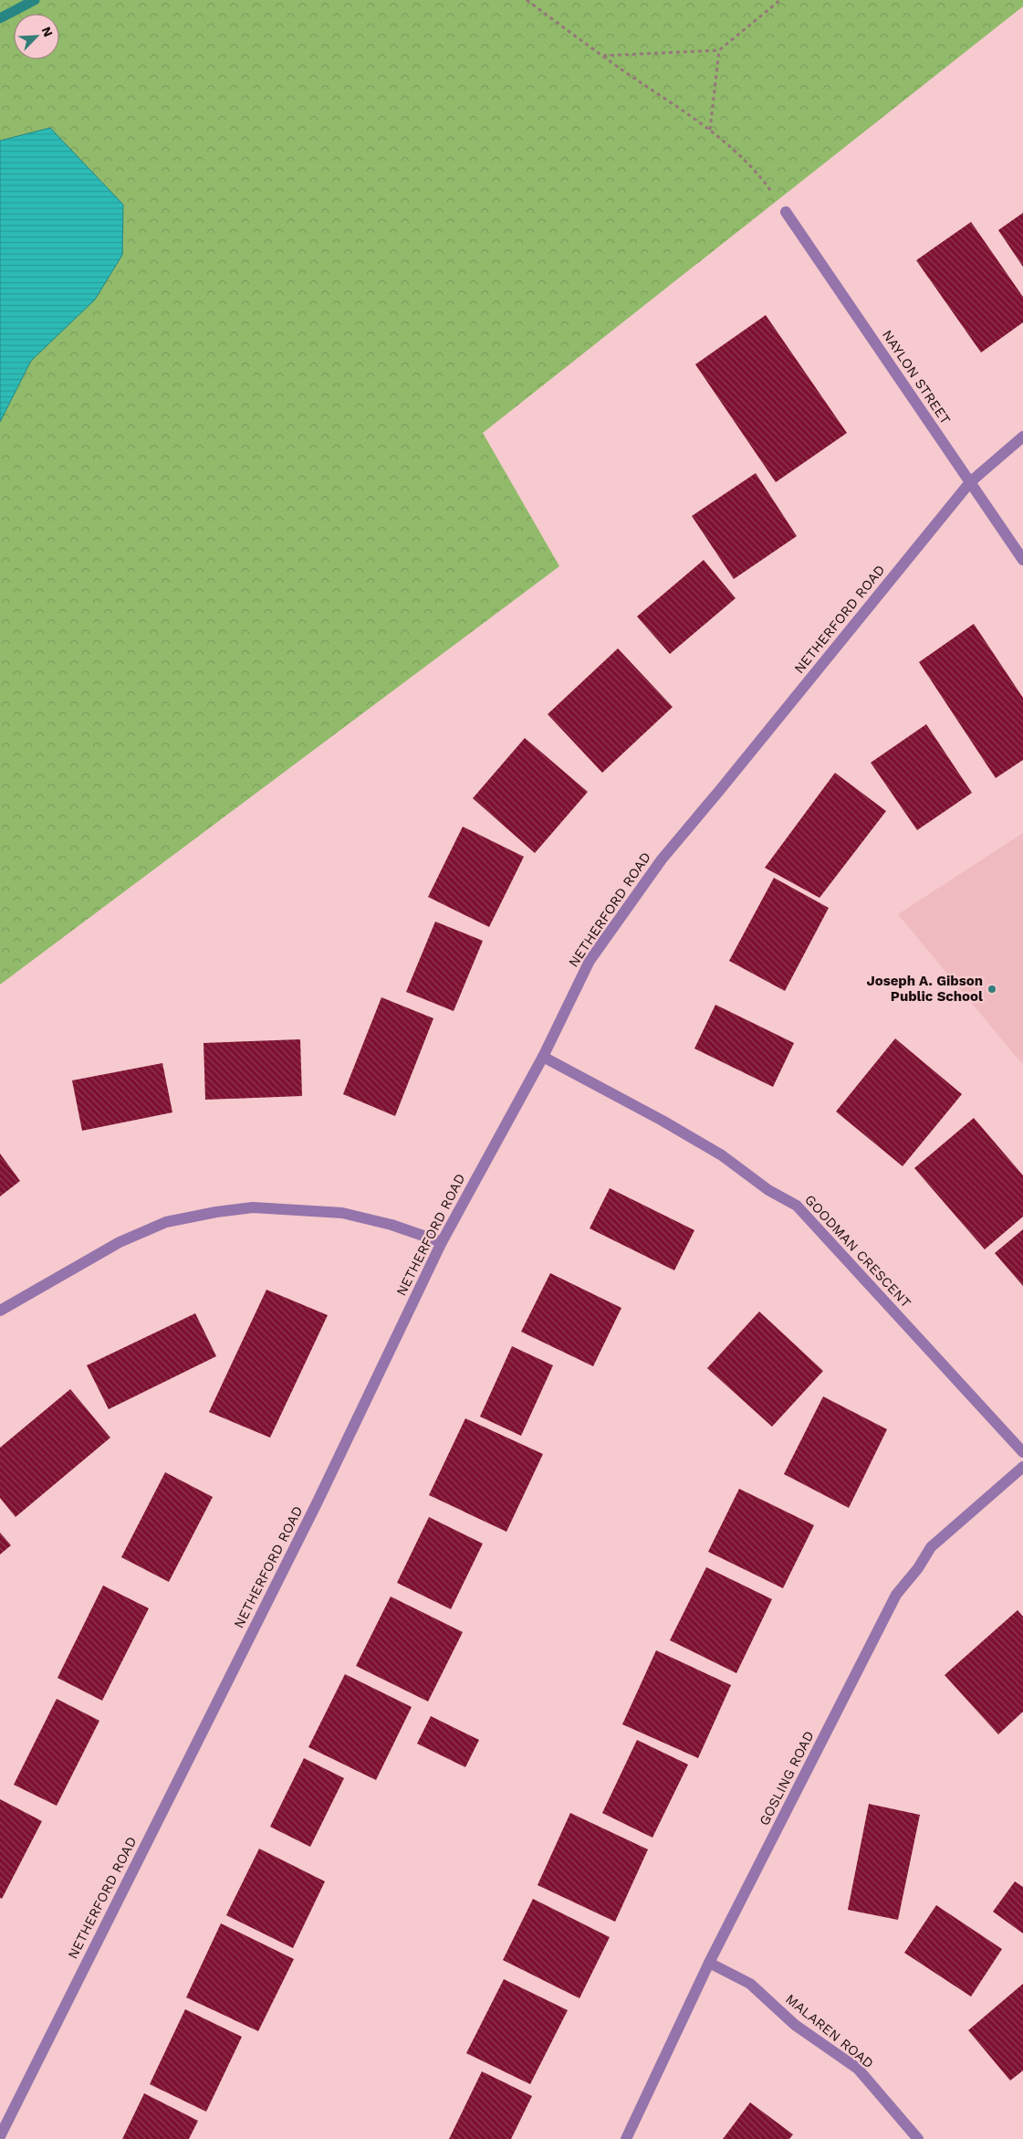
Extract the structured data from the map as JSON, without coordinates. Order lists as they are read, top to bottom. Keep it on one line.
{"streets":{"street":["NAYLON STREET","NETHERFORD ROAD","GOODMAN CRESCENT","GOSLING ROAD","MALAREN ROAD"]},"crossings":[["NAYLON STREET","NETHERFORD ROAD"],["NETHERFORD ROAD","GOODMAN CRESCENT"],["GOSLING ROAD","MALAREN ROAD"]],"places":["Joseph A. Gibson Public School"],"north":"top right"}
